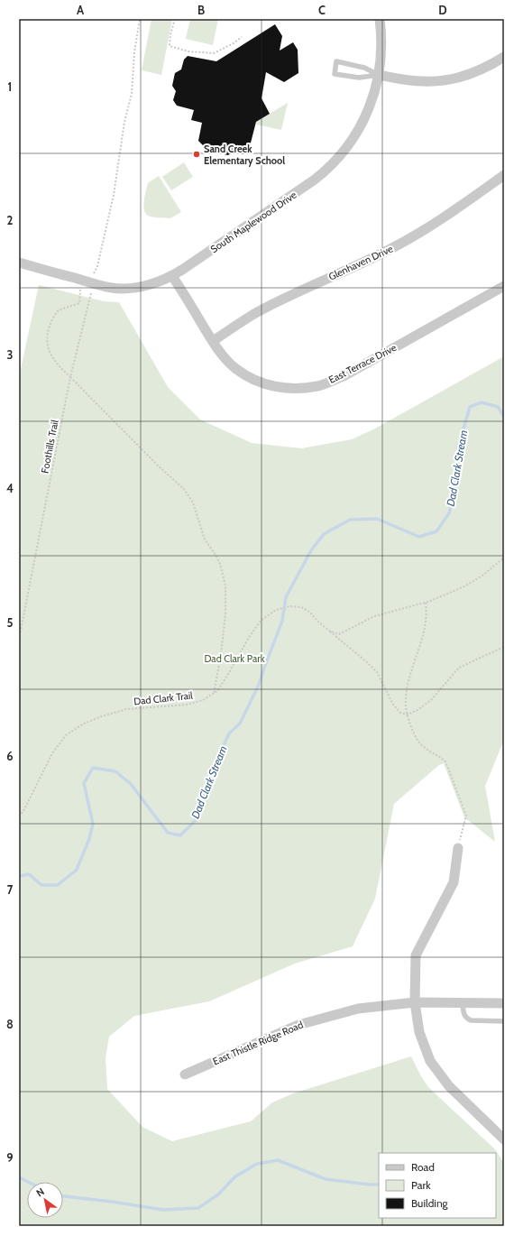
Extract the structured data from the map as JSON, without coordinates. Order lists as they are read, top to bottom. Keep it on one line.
{"streets":{"street":["South Maplewood Drive","Glenhaven Drive","East Terrace Drive","East Thistle Ridge Road"],"path":["Foothills Trail","Dad Clark Trail"]},"crossings":[["South Maplewood Drive","East Terrace Drive"],["Glenhaven Drive","East Terrace Drive"]],"water":["Dad Clark Stream"],"parks":["Dad Clark Park"],"places":["Sand Creek Elementary School"],"legend":["Road","Park","Building"],"north":"top left","grid":{"columns":["A","B","C","D"],"rows":["1","2","3","4","5","6","7","8","9"]}}
